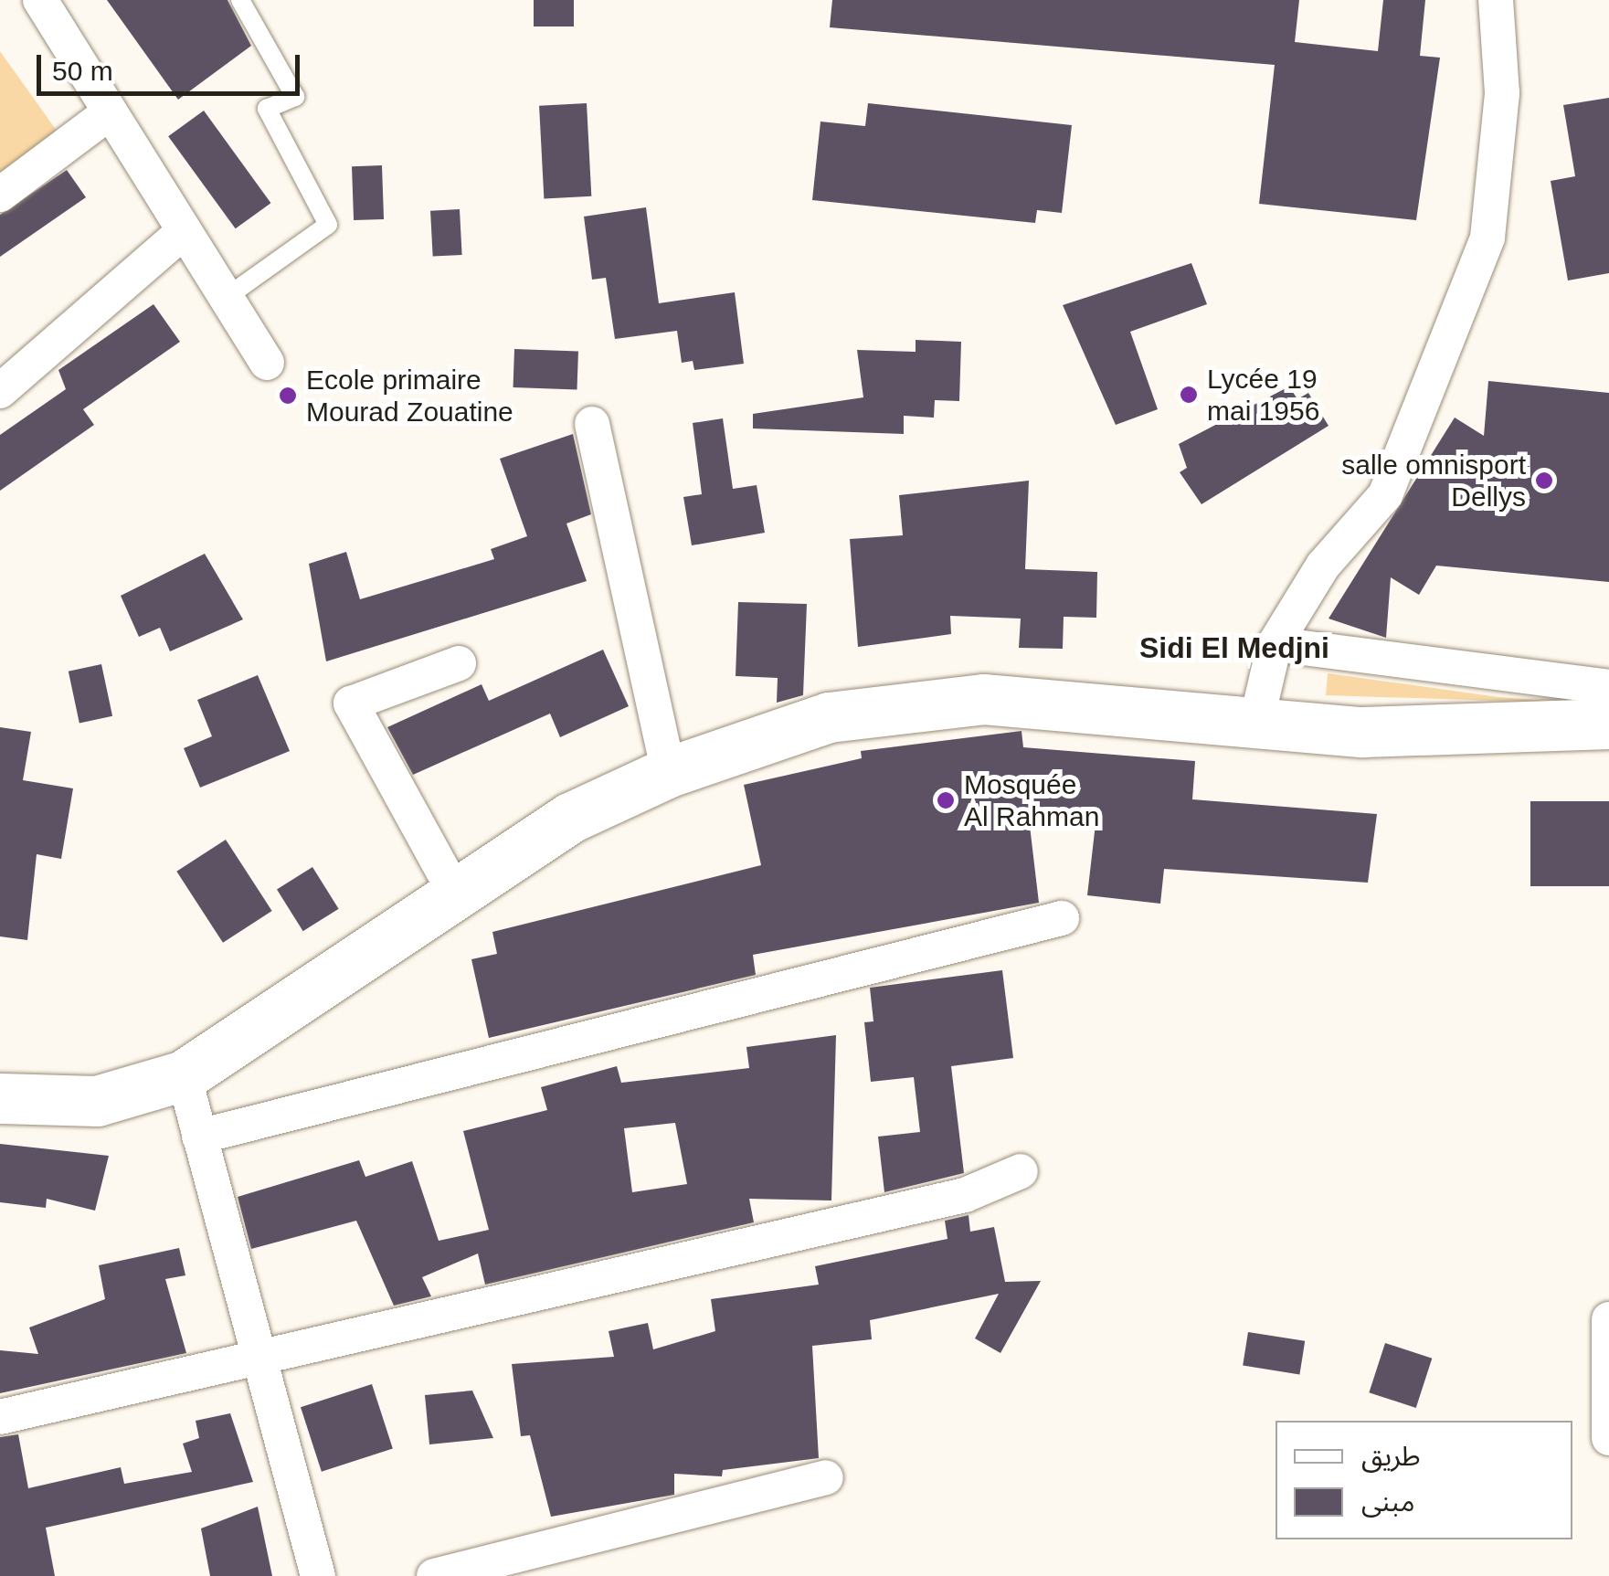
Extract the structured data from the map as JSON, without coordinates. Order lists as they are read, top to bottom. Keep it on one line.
{"districts":["Sidi El Medjni"],"places":["Lycée 19 mai 1956","Ecole primaire Mourad Zouatine","salle omnisport Dellys","Mosquée Al Rahman"],"legend":["طريق","مبنى"],"scale_bar":"50 m"}
